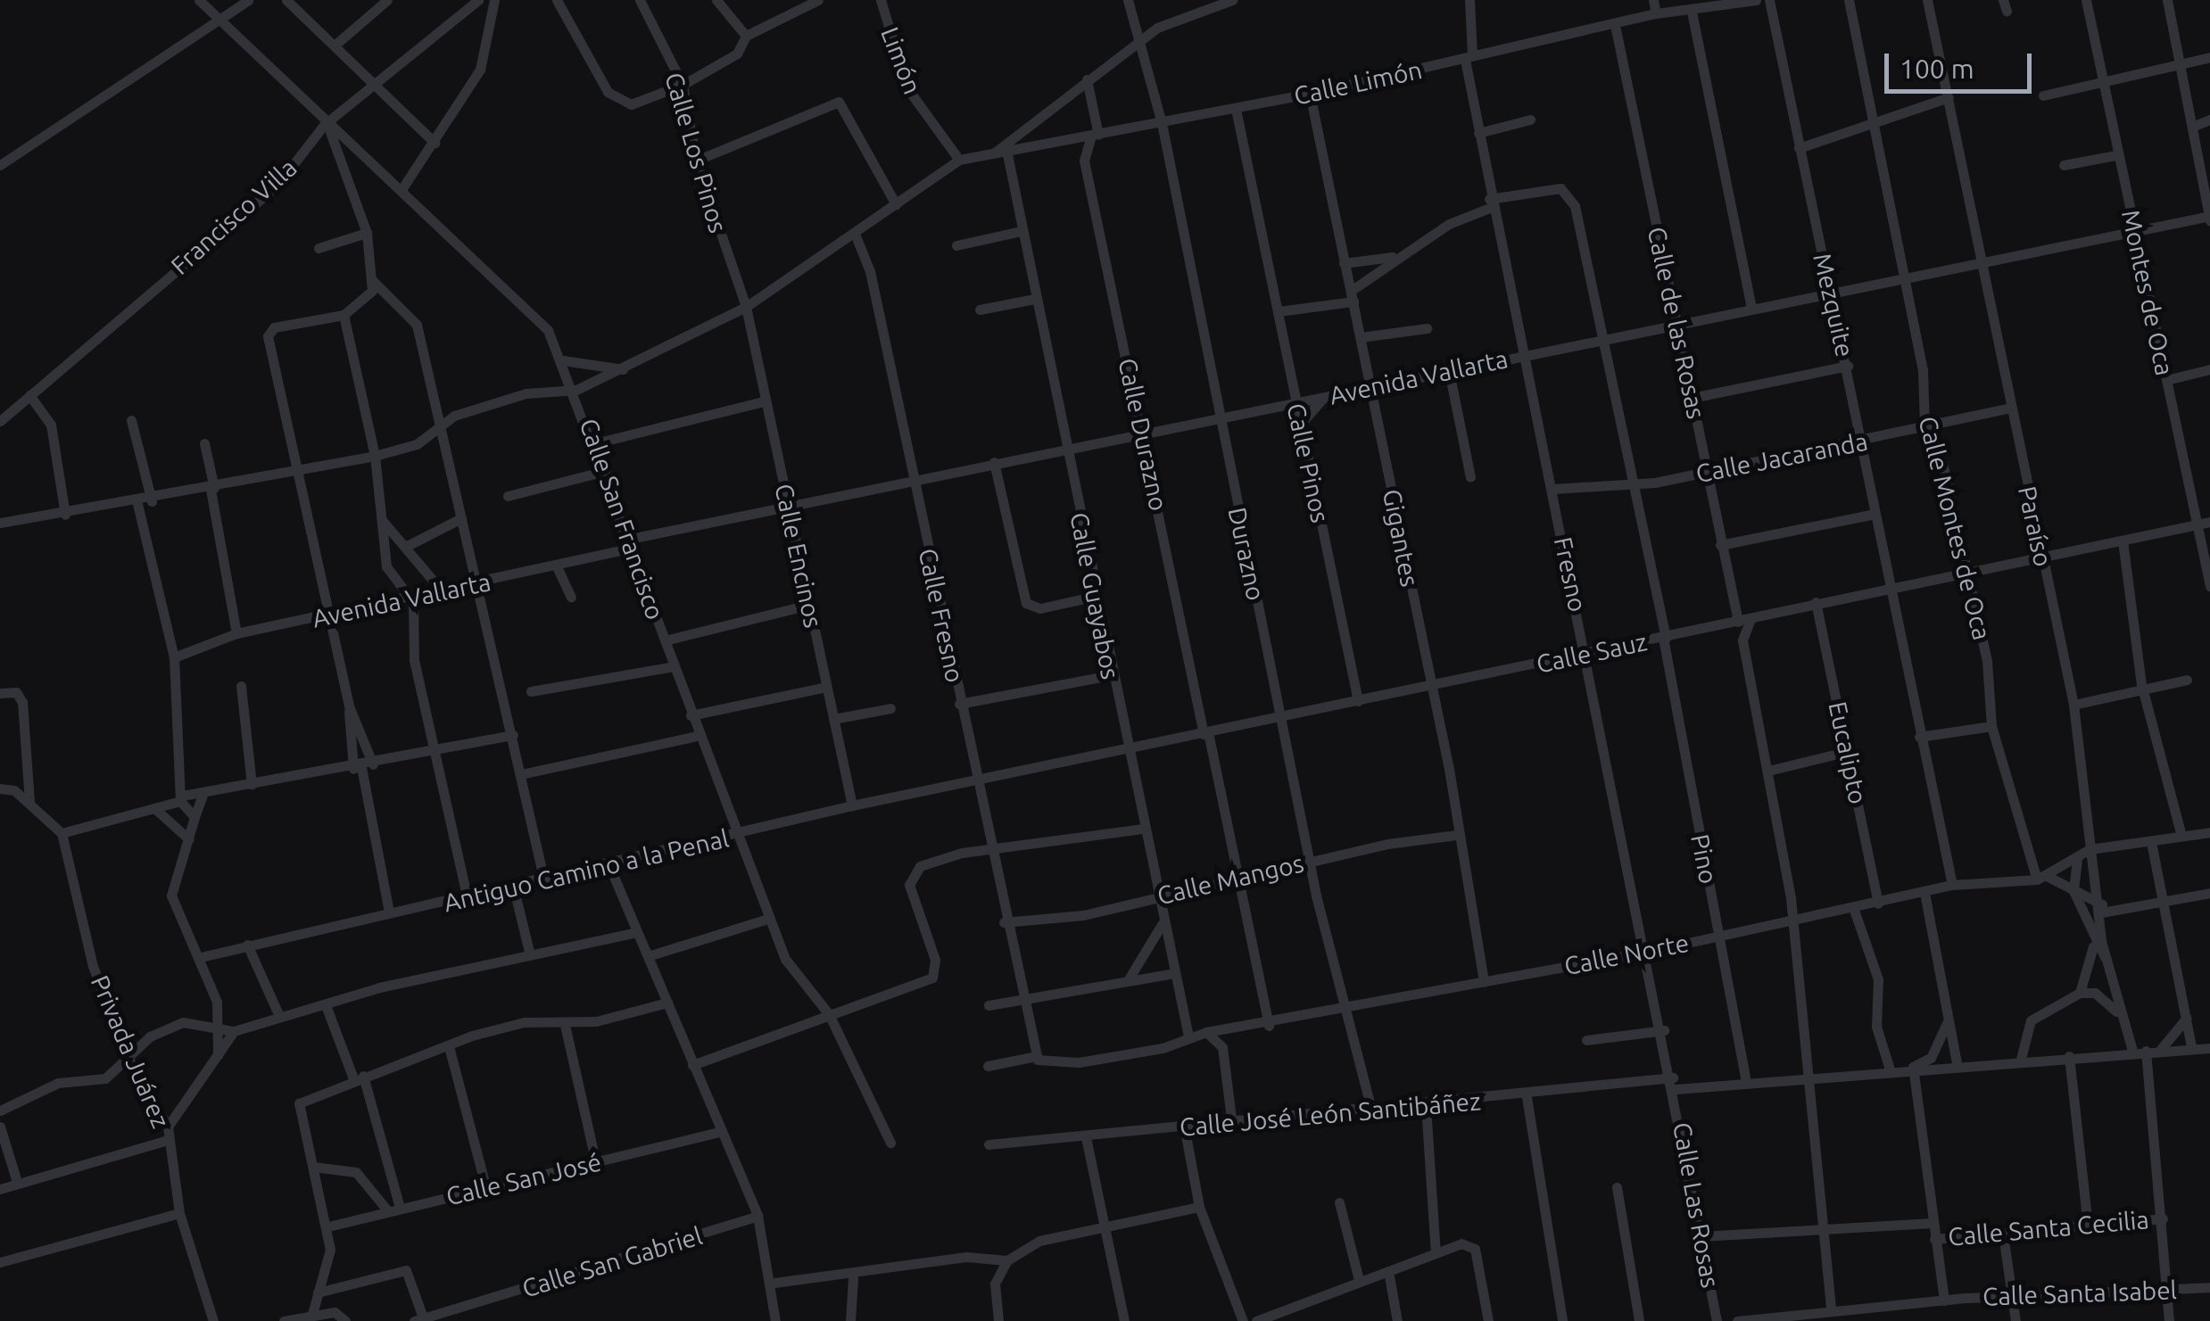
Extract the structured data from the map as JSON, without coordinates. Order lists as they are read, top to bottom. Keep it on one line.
{"streets":{"street":["Limón","Calle Limón","Calle Los Pinos","Francisco Villa","Montes de Oca","Mezquite","Calle de las Rosas","Avenida Vallarta","Calle Durazno","Calle Jacaranda","Calle Pinos","Calle San Francisco","Paraíso","Calle Montes de Oca","Gigantes","Durazno","Calle Encinos","Fresno","Calle Guayabos","Calle Fresno","Calle Sauz","Eucalipto","Pino","Antiguo Camino a la Penal","Calle Mangos","Calle Norte","Privada Juárez","Calle José León Santibáñez","Calle San José","Calle Las Rosas","Calle Santa Cecilia","Calle San Gabriel","Calle Santa Isabel"]},"crossings":[["Limón","Calle Limón"],["Calle Limón","Calle de las Rosas"],["Calle Limón","Calle Durazno"],["Calle Limón","Calle Pinos"],["Calle Limón","Gigantes"],["Calle Limón","Durazno"],["Calle Limón","Fresno"],["Calle Limón","Calle Guayabos"],["Calle Los Pinos","Calle Encinos"],["Francisco Villa","Calle San Francisco"],["Montes de Oca","Avenida Vallarta"],["Montes de Oca","Calle Sauz"],["Mezquite","Avenida Vallarta"],["Mezquite","Calle Jacaranda"],["Mezquite","Calle Sauz"],["Mezquite","Calle Norte"],["Calle de las Rosas","Avenida Vallarta"],["Calle de las Rosas","Calle Jacaranda"],["Calle de las Rosas","Calle Sauz"],["Avenida Vallarta","Calle Durazno"],["Avenida Vallarta","Calle Pinos"],["Avenida Vallarta","Calle San Francisco"],["Avenida Vallarta","Paraíso"],["Avenida Vallarta","Calle Montes de Oca"],["Avenida Vallarta","Gigantes"],["Avenida Vallarta","Durazno"],["Avenida Vallarta","Calle Encinos"],["Avenida Vallarta","Fresno"],["Avenida Vallarta","Calle Guayabos"],["Avenida Vallarta","Calle Fresno"],["Avenida Vallarta","Pino"],["Calle Durazno","Calle Sauz"],["Calle Durazno","Calle Mangos"],["Calle Durazno","Calle Norte"],["Calle Jacaranda","Paraíso"],["Calle Jacaranda","Calle Montes de Oca"],["Calle Jacaranda","Fresno"],["Calle Jacaranda","Pino"],["Calle Pinos","Calle Sauz"],["Calle San Francisco","Antiguo Camino a la Penal"],["Paraíso","Calle Sauz"],["Paraíso","Calle Norte"],["Paraíso","Calle José León Santibáñez"],["Calle Montes de Oca","Calle Sauz"],["Calle Montes de Oca","Calle Norte"],["Gigantes","Calle Sauz"],["Gigantes","Calle Mangos"],["Gigantes","Calle Norte"],["Durazno","Calle Sauz"],["Durazno","Calle Mangos"],["Durazno","Calle Norte"],["Durazno","Calle José León Santibáñez"],["Calle Encinos","Antiguo Camino a la Penal"],["Fresno","Calle Sauz"],["Fresno","Pino"],["Fresno","Calle Norte"],["Fresno","Calle José León Santibáñez"],["Fresno","Calle Las Rosas"],["Calle Guayabos","Calle Sauz"],["Calle Guayabos","Calle Mangos"],["Calle Guayabos","Calle Norte"],["Calle Fresno","Calle Sauz"],["Calle Fresno","Antiguo Camino a la Penal"],["Calle Fresno","Calle Mangos"],["Calle Fresno","Calle Norte"],["Calle Sauz","Eucalipto"],["Calle Sauz","Pino"],["Calle Sauz","Antiguo Camino a la Penal"],["Eucalipto","Calle Norte"],["Pino","Calle Norte"],["Pino","Calle José León Santibáñez"],["Calle José León Santibáñez","Calle Las Rosas"],["Calle Las Rosas","Calle Santa Cecilia"]],"scale_bar":"100 m"}
